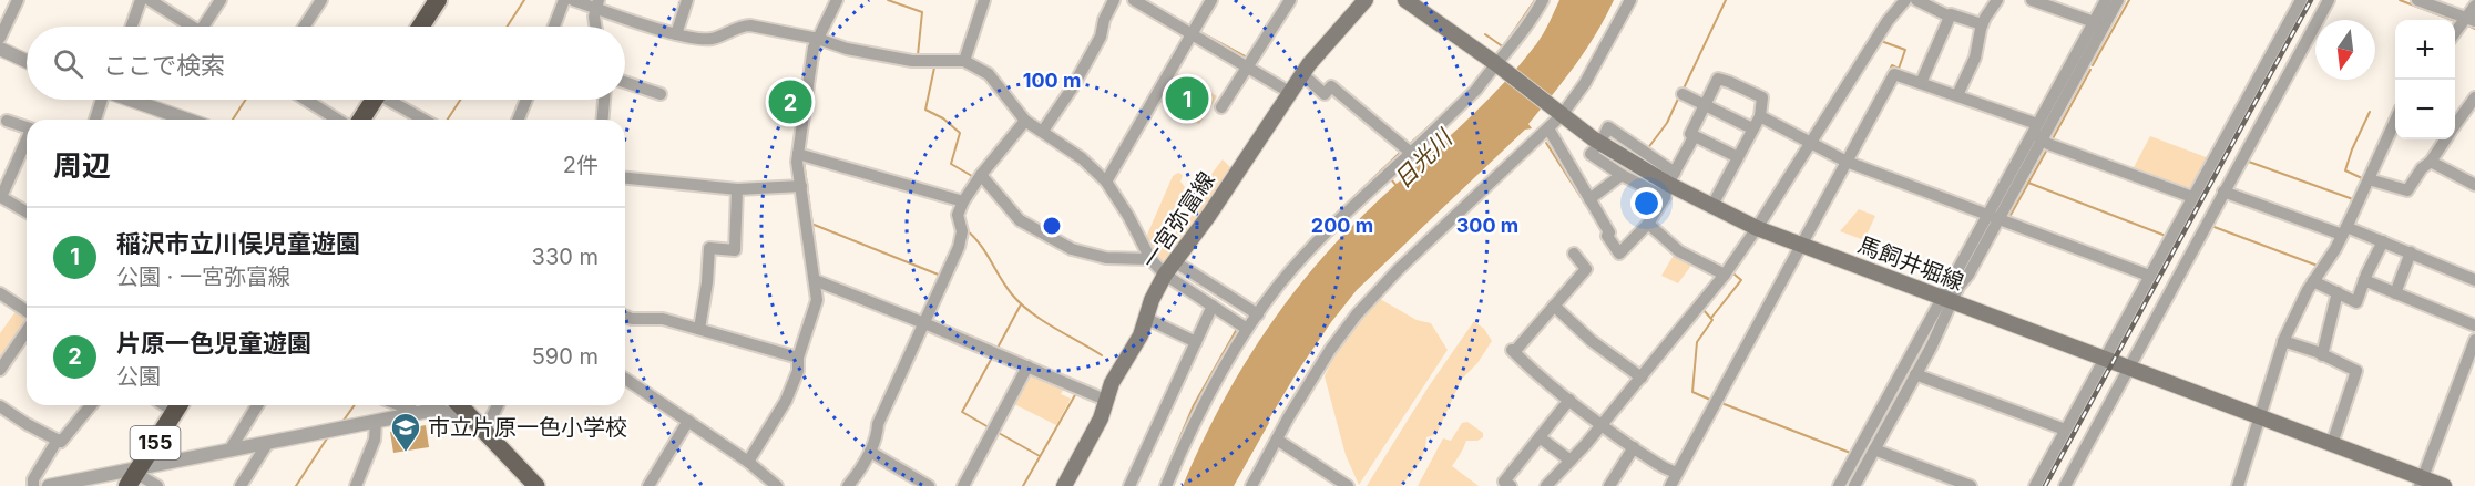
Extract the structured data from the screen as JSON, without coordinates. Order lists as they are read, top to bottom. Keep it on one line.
{"streets":{"highway":["155"],"main road":["一宮弥富線","馬飼井堀線"]},"water":["日光川"],"places":{"school or university":["市立片原一色小学校"]},"north":"bottom","page":{"map_buttons":["+","−"],"search":"ここで検索","pins":["1","2"],"heading":["周辺","2件"],"list":[{"mark":"1","name":"稲沢市立川俣児童遊園","note":"公園 · 一宮弥富線","value":"330 m"},{"mark":"2","name":"片原一色児童遊園","note":"公園","value":"590 m"}]},"rings":["100 m","200 m","300 m"]}
